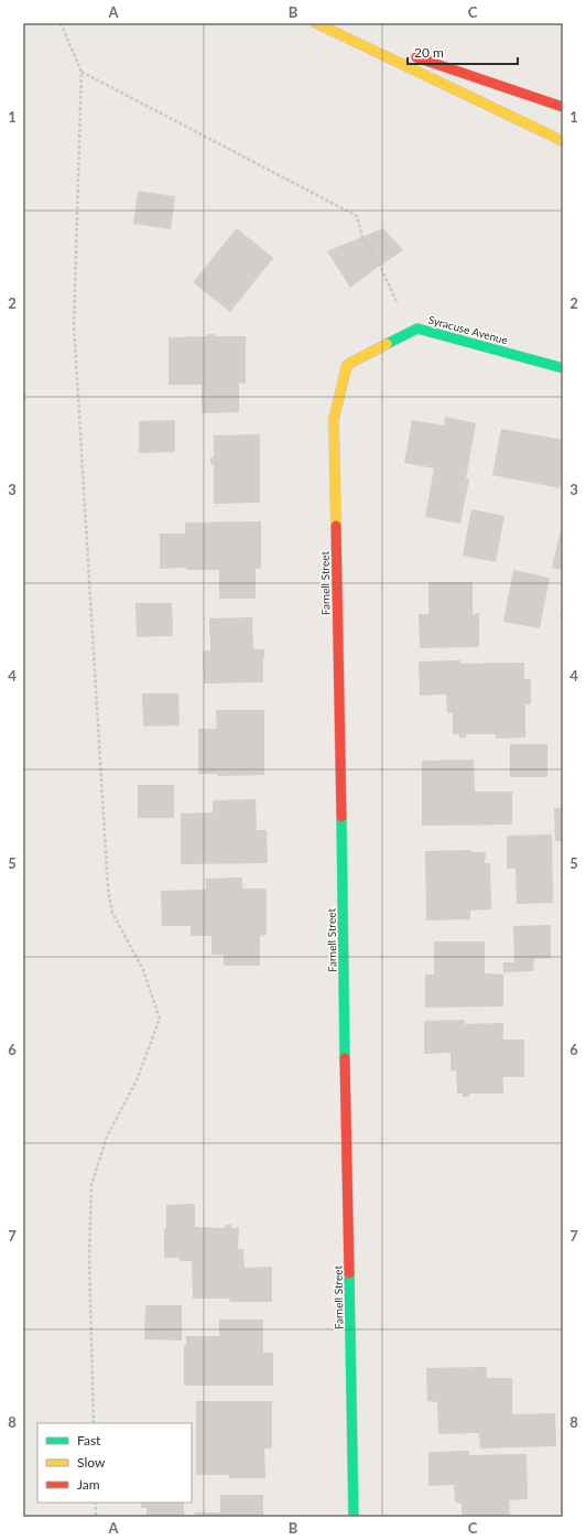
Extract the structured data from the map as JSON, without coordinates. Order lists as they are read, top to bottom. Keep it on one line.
{"streets":{"main road":["Syracuse Avenue","Farnell Street"]},"crossings":[["Syracuse Avenue","Farnell Street"]],"legend":["Fast","Slow","Jam"],"scale_bar":"20 m","grid":{"columns":["A","B","C"],"rows":["1","2","3","4","5","6","7","8"]}}
